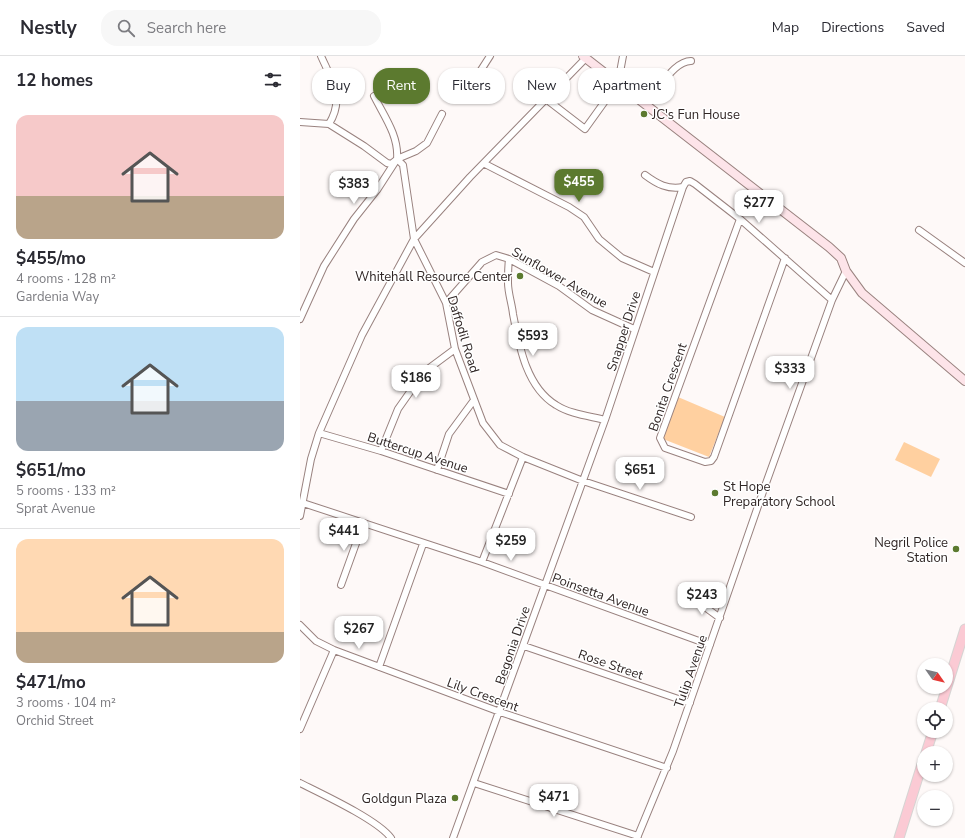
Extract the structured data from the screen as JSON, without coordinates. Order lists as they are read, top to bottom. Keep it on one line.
{"streets":{"street":["Sunflower Avenue","Snapper Drive","Daffodil Road","Bonita Crescent","Buttercup Avenue","Poinsetta Avenue","Begonia Drive","Rose Street","Tulip Avenue","Lily Crescent"]},"crossings":[["Sunflower Avenue","Snapper Drive"],["Sunflower Avenue","Daffodil Road"],["Snapper Drive","Daffodil Road"],["Snapper Drive","Begonia Drive"],["Daffodil Road","Begonia Drive"],["Poinsetta Avenue","Begonia Drive"],["Poinsetta Avenue","Tulip Avenue"],["Begonia Drive","Rose Street"],["Begonia Drive","Lily Crescent"],["Rose Street","Tulip Avenue"],["Tulip Avenue","Lily Crescent"]],"places":["JC's Fun House","Whitehall Resource Center","St Hope Preparatory School","Negril Police Station","Goldgun Plaza"],"north":"bottom right","page":{"header":"Nestly","search":"Search here","nav":["Map","Directions","Saved"],"heading":"12 homes","chip":["Buy","Rent","Filters","New","Apartment"],"list":[{"name":"$455/mo","note":"4 rooms · 128 m² · Gardenia Way"},{"name":"$651/mo","note":"5 rooms · 133 m² · Sprat Avenue"},{"name":"$471/mo","note":"3 rooms · 104 m² · Orchid Street"}],"price":["$455","$383","$277","$593","$333","$186","$651","$441","$259","$243","$267","$471"],"map_buttons":["+","−"]}}
